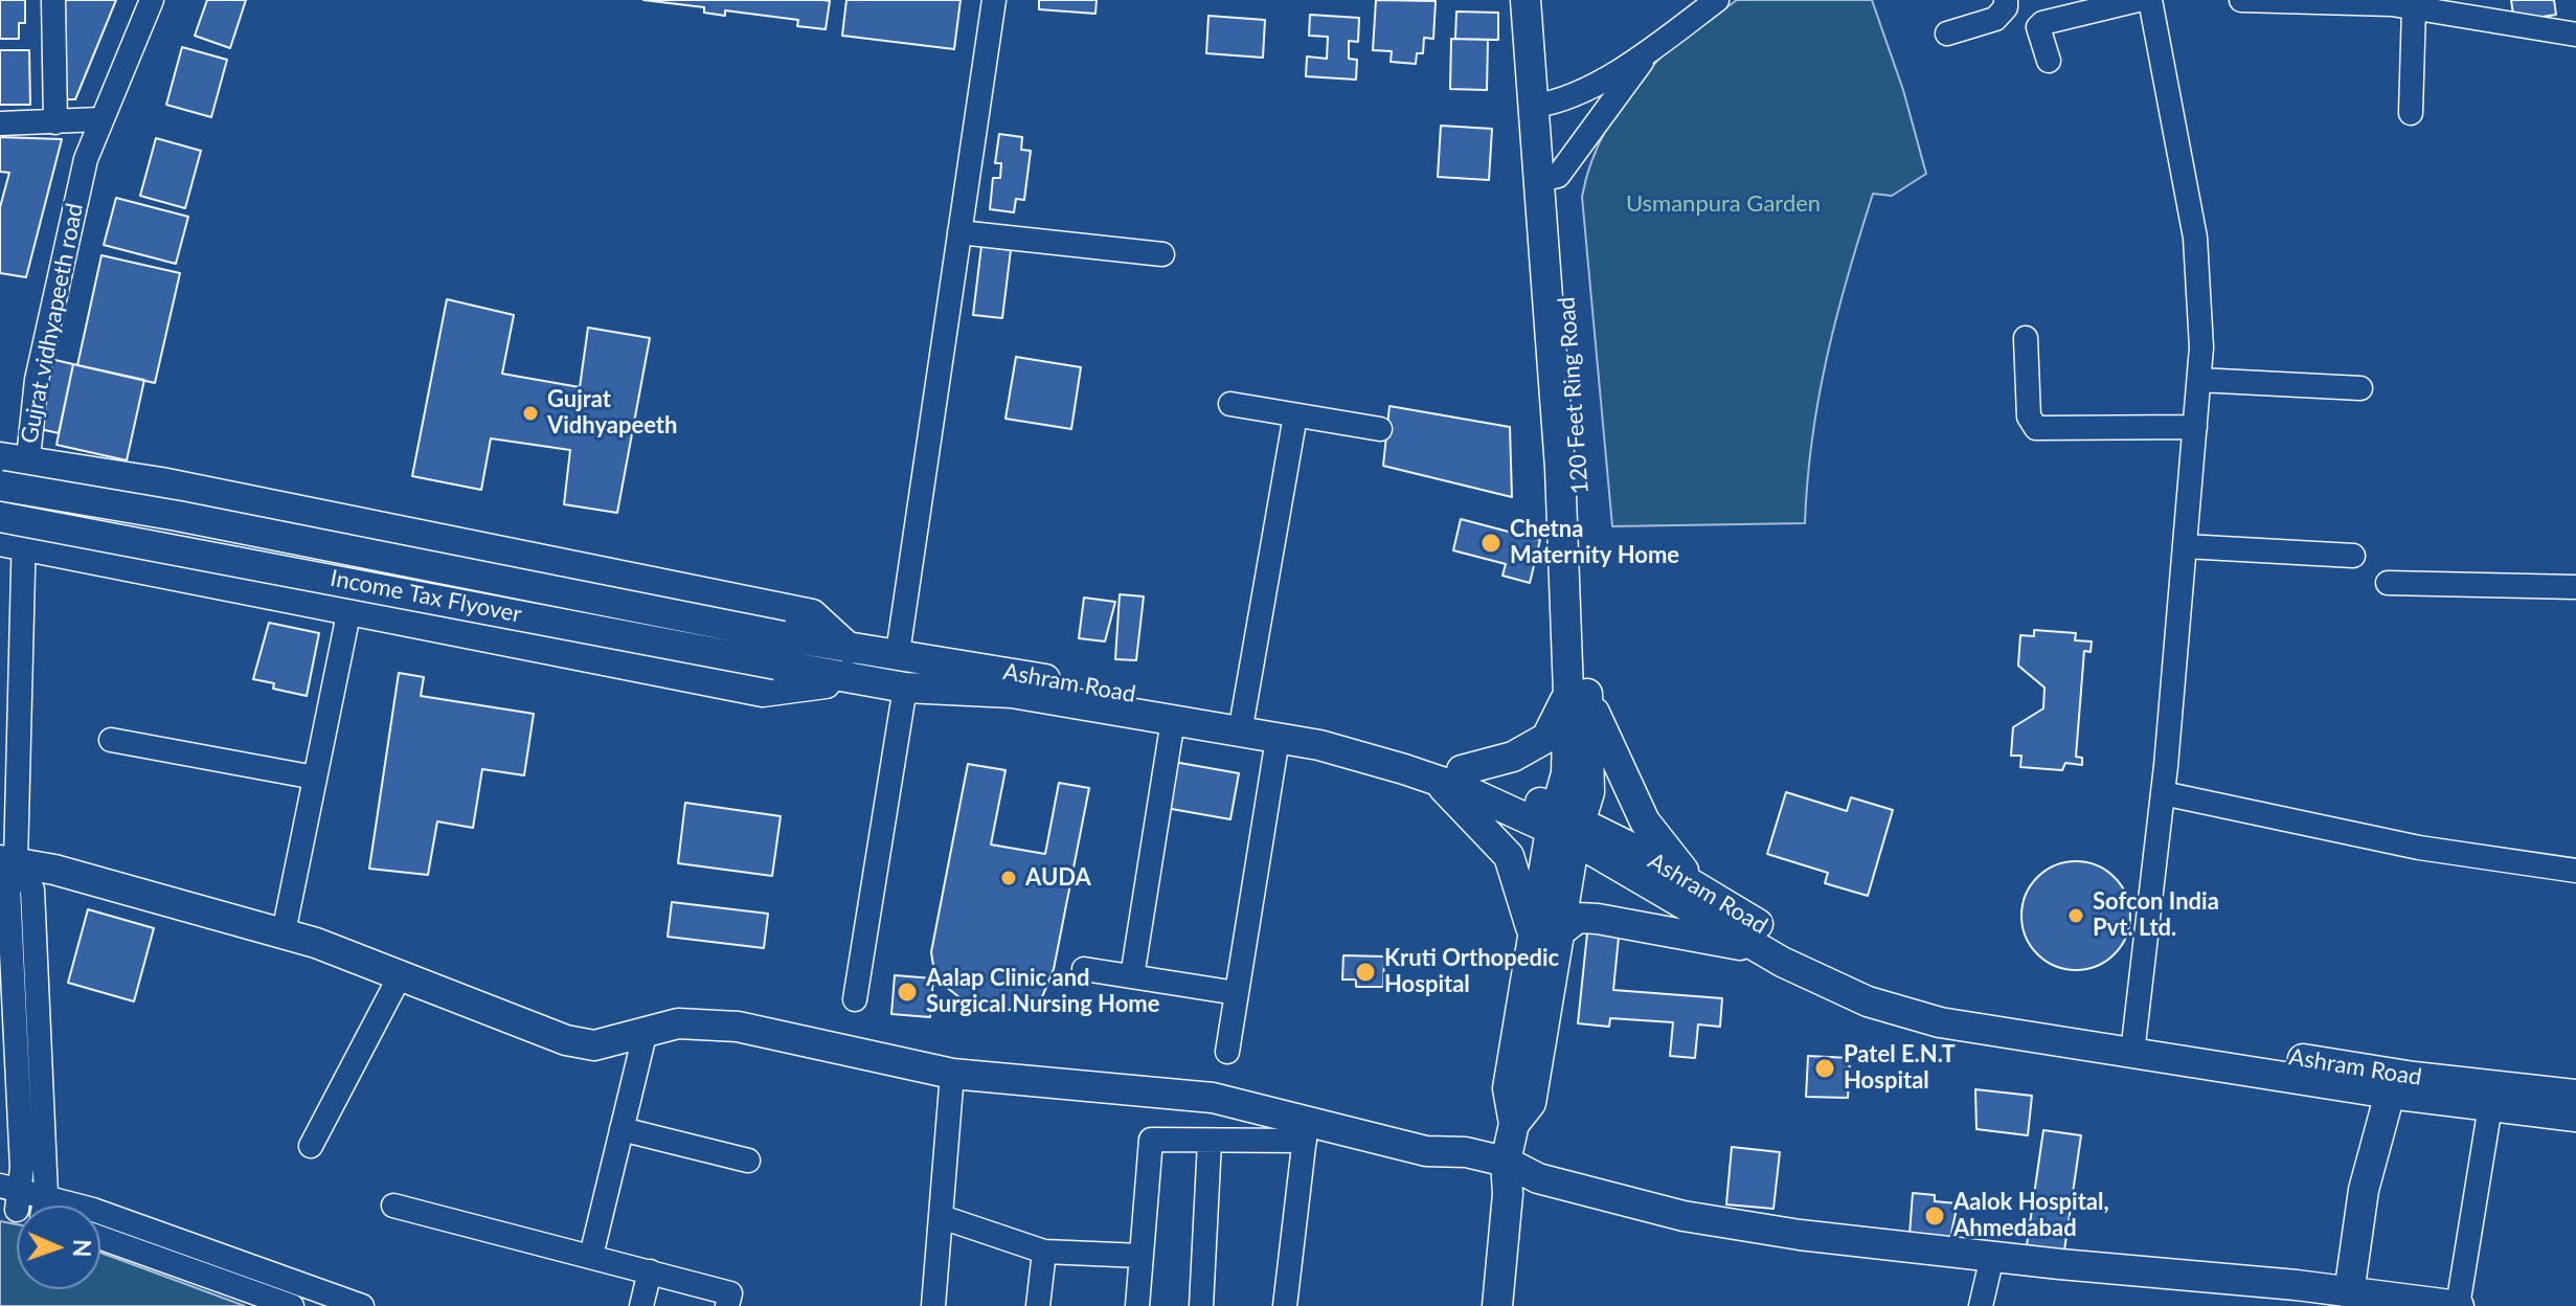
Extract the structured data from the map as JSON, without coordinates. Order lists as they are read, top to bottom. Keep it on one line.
{"streets":{"main road":["120 Feet Ring Road","Income Tax Flyover","Ashram Road"],"street":["Gujrat vidhyapeeth road"]},"crossings":[["120 Feet Ring Road","Ashram Road"],["Income Tax Flyover","Ashram Road"]],"parks":["Usmanpura Garden"],"places":["Gujrat Vidhyapeeth","Chetna Maternity Home","AUDA","Sofcon India Pvt. Ltd.","Kruti Orthopedic Hospital","Aalap Clinic and Surgical Nursing Home","Patel E.N.T Hospital","Aalok Hospital, Ahmedabad"],"north":"right"}
